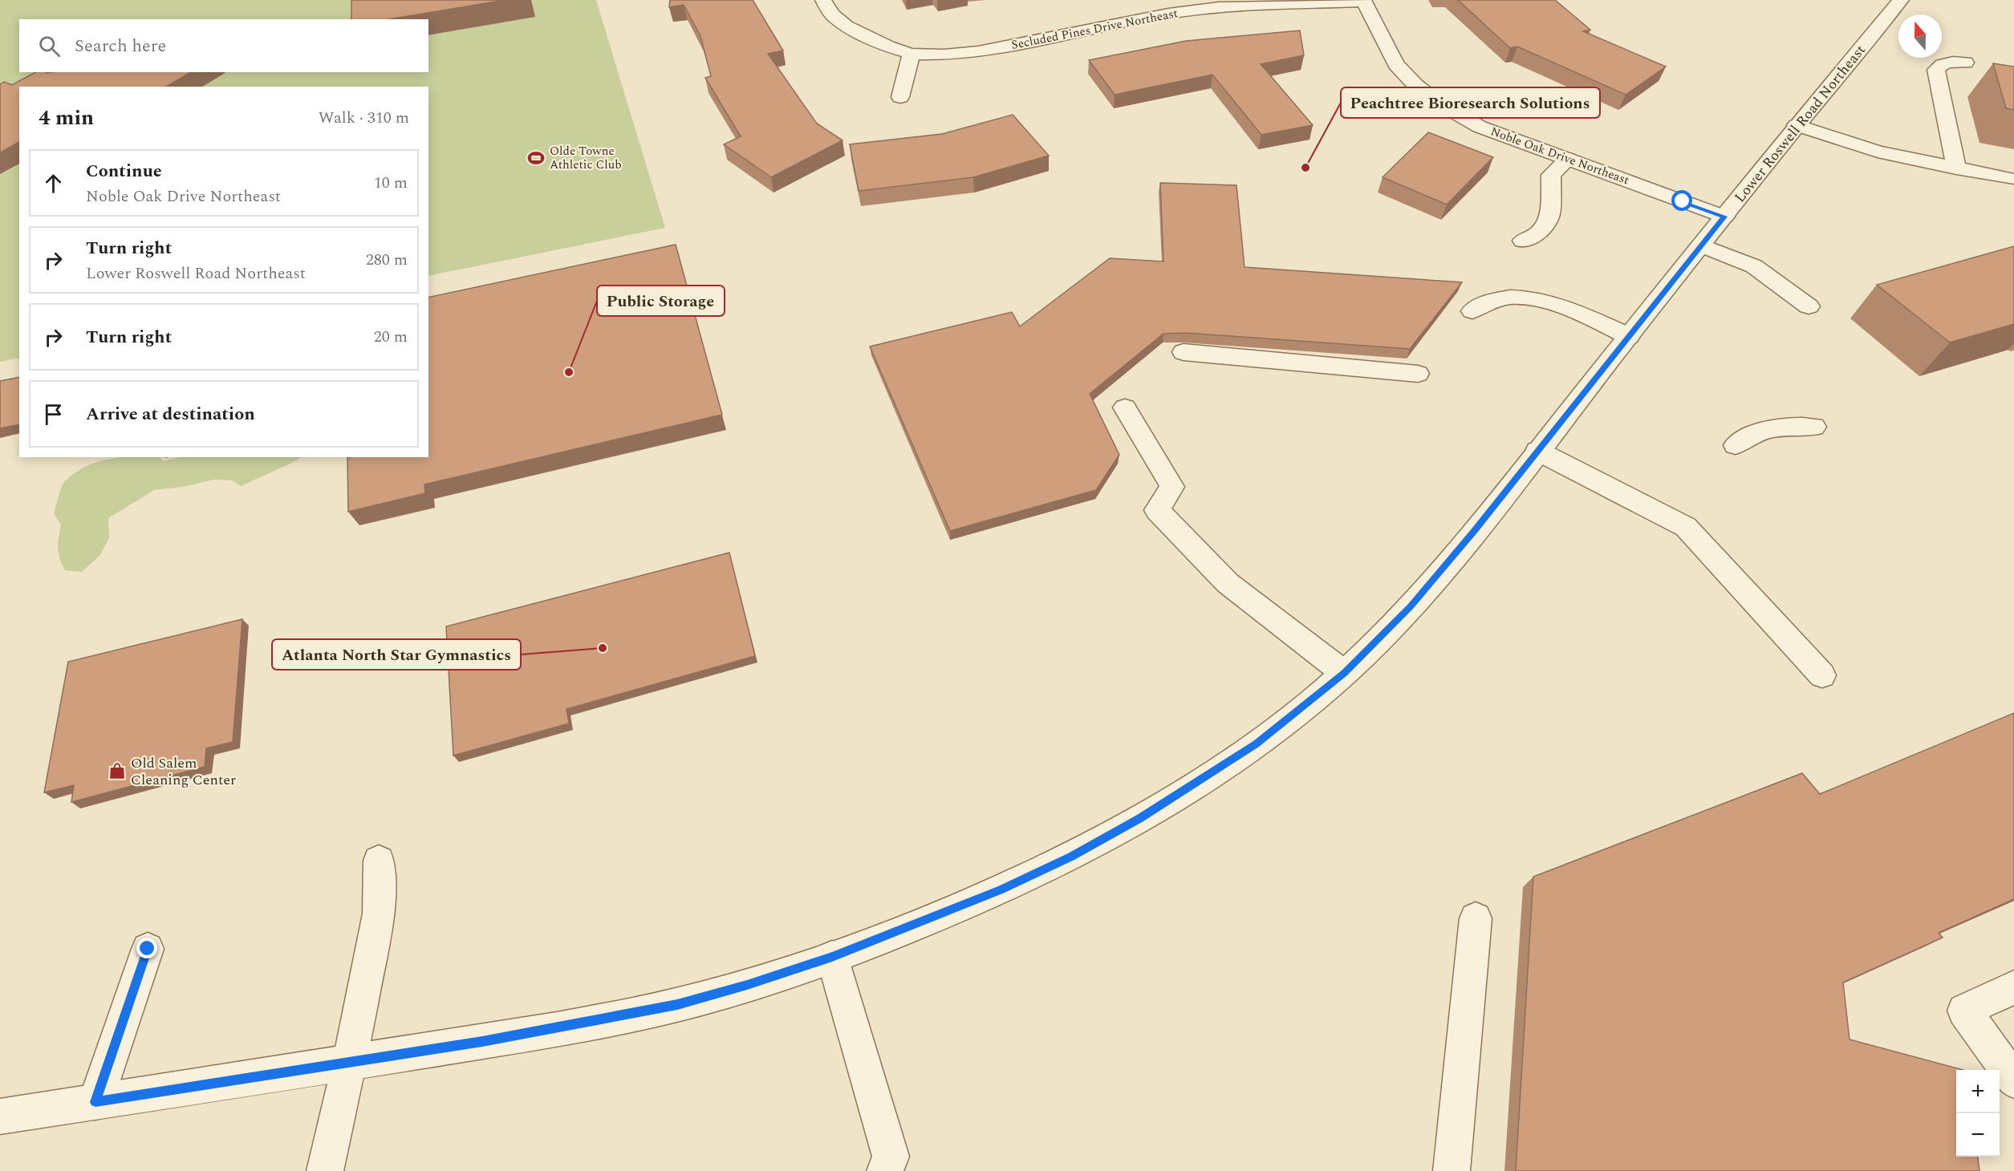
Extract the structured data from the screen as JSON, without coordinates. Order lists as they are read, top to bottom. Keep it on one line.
{"streets":{"street":["Secluded Pines Drive Northeast","Lower Roswell Road Northeast","Noble Oak Drive Northeast"]},"crossings":[["Secluded Pines Drive Northeast","Noble Oak Drive Northeast"],["Lower Roswell Road Northeast","Noble Oak Drive Northeast"]],"places":{"sports":["Olde Towne Athletic Club"],"other":["Peachtree Bioresearch Solutions","Public Storage","Atlanta North Star Gymnastics"],"shop":["Old Salem Cleaning Center"]},"north":"top","page":{"search":"Search here","heading":["4 min","Walk · 310 m"],"list":[["Continue","Noble Oak Drive Northeast","10 m"],["Turn right","Lower Roswell Road Northeast","280 m"],["Turn right","20 m"],"Arrive at destination"],"map_buttons":["+","−"]}}
